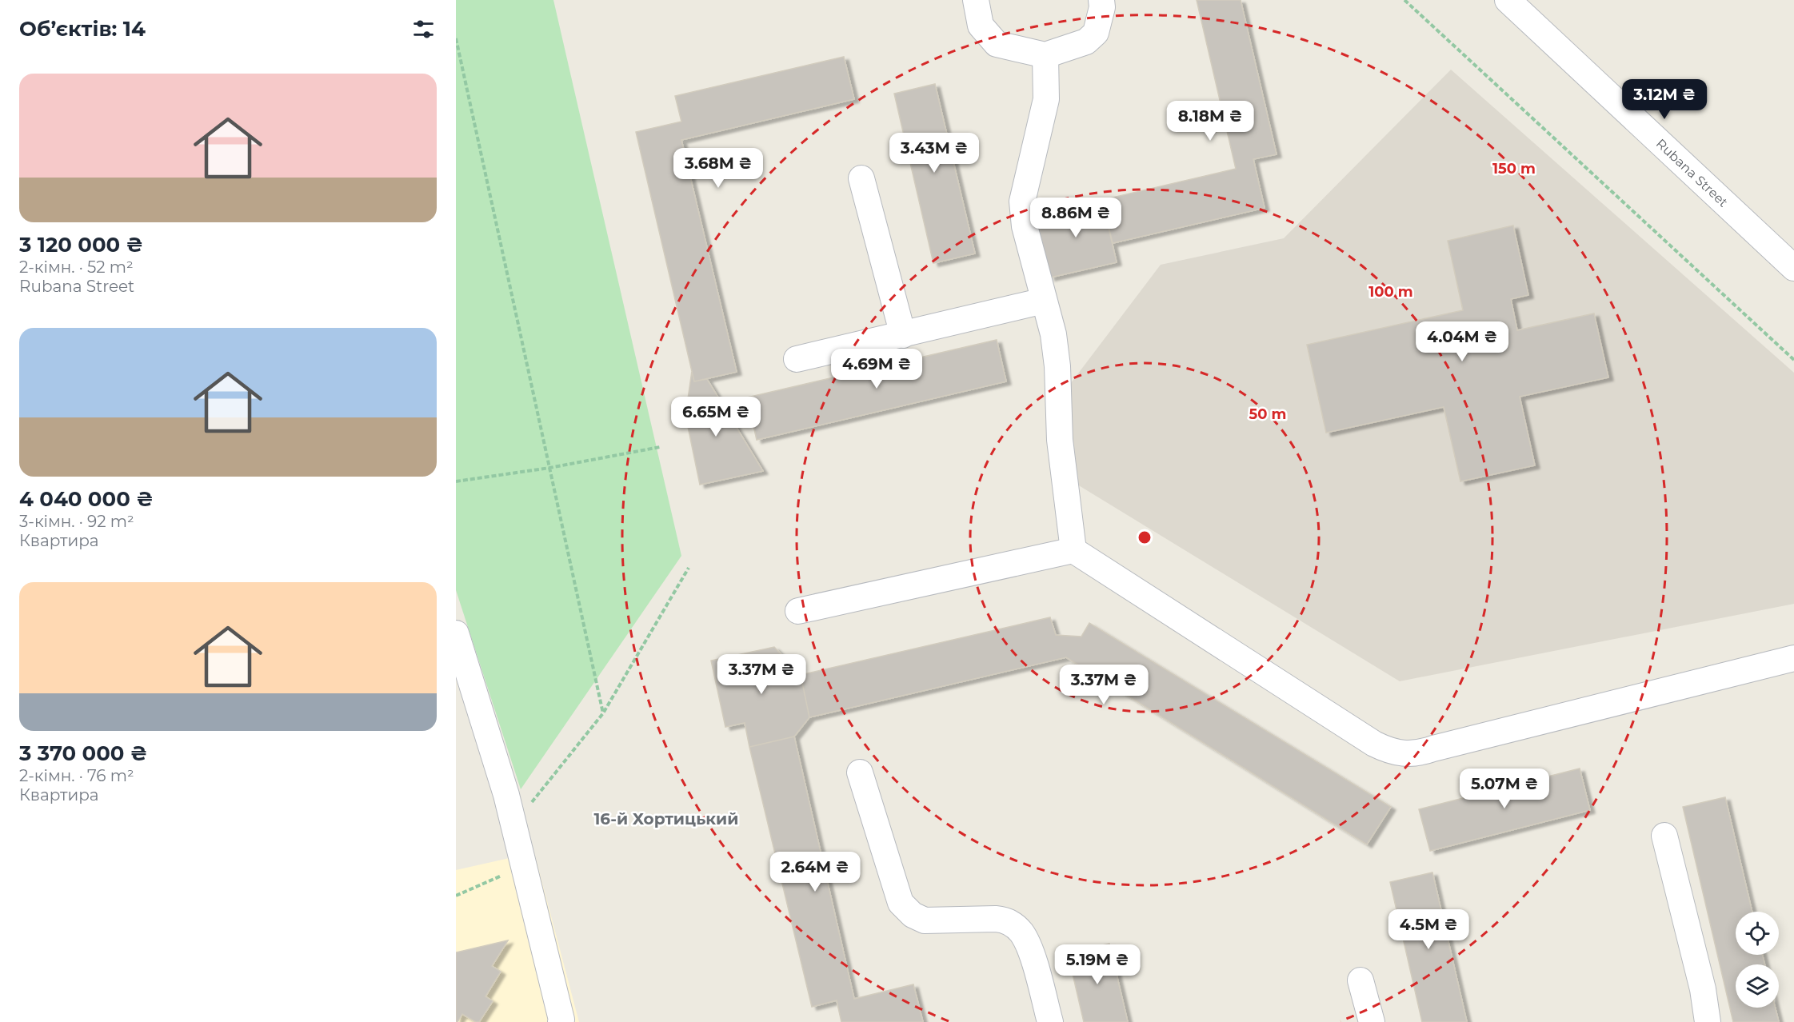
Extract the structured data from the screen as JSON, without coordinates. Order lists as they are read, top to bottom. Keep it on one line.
{"streets":{"street":["Rubana Street"]},"districts":["16-й Хортицький"],"page":{"heading":"Об’єктів: 14","list":[{"name":"3 120 000 ₴","note":"2-кімн. · 52 m² · Rubana Street"},{"name":"4 040 000 ₴","note":"3-кімн. · 92 m² · Квартира"},{"name":"3 370 000 ₴","note":"2-кімн. · 76 m² · Квартира"}],"price":["3.12M ₴","8.18M ₴","3.43M ₴","3.68M ₴","8.86M ₴","4.04M ₴","4.69M ₴","6.65M ₴","3.37M ₴","3.37M ₴","5.07M ₴","2.64M ₴","4.5M ₴","5.19M ₴"]},"rings":["150 m","100 m","50 m"]}
